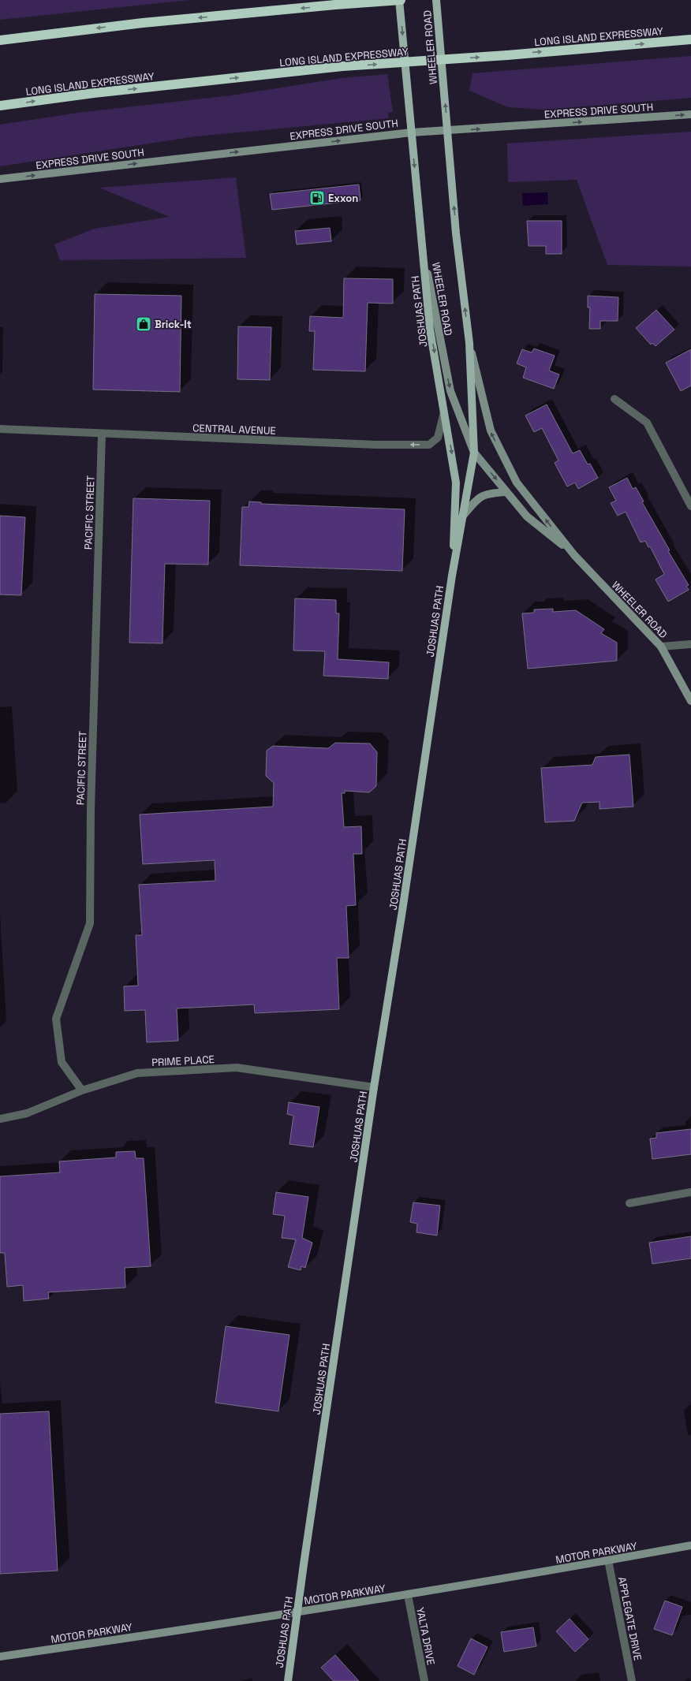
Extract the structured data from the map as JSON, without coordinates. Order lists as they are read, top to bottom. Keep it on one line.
{"streets":{"highway":["LONG ISLAND EXPRESSWAY"],"main road":["WHEELER ROAD","EXPRESS DRIVE SOUTH","JOSHUAS PATH","MOTOR PARKWAY"],"street":["CENTRAL AVENUE","PACIFIC STREET","PRIME PLACE","APPLEGATE DRIVE","YALTA DRIVE"]},"crossings":[["WHEELER ROAD","EXPRESS DRIVE SOUTH"],["WHEELER ROAD","JOSHUAS PATH"],["JOSHUAS PATH","CENTRAL AVENUE"],["JOSHUAS PATH","PRIME PLACE"],["JOSHUAS PATH","MOTOR PARKWAY"],["CENTRAL AVENUE","PACIFIC STREET"],["PACIFIC STREET","PRIME PLACE"],["MOTOR PARKWAY","APPLEGATE DRIVE"],["MOTOR PARKWAY","YALTA DRIVE"]],"one_way":["EXPRESS DRIVE SOUTH","CENTRAL AVENUE"],"places":{"fuel station":["Exxon"],"shop":["Brick-It"]}}
